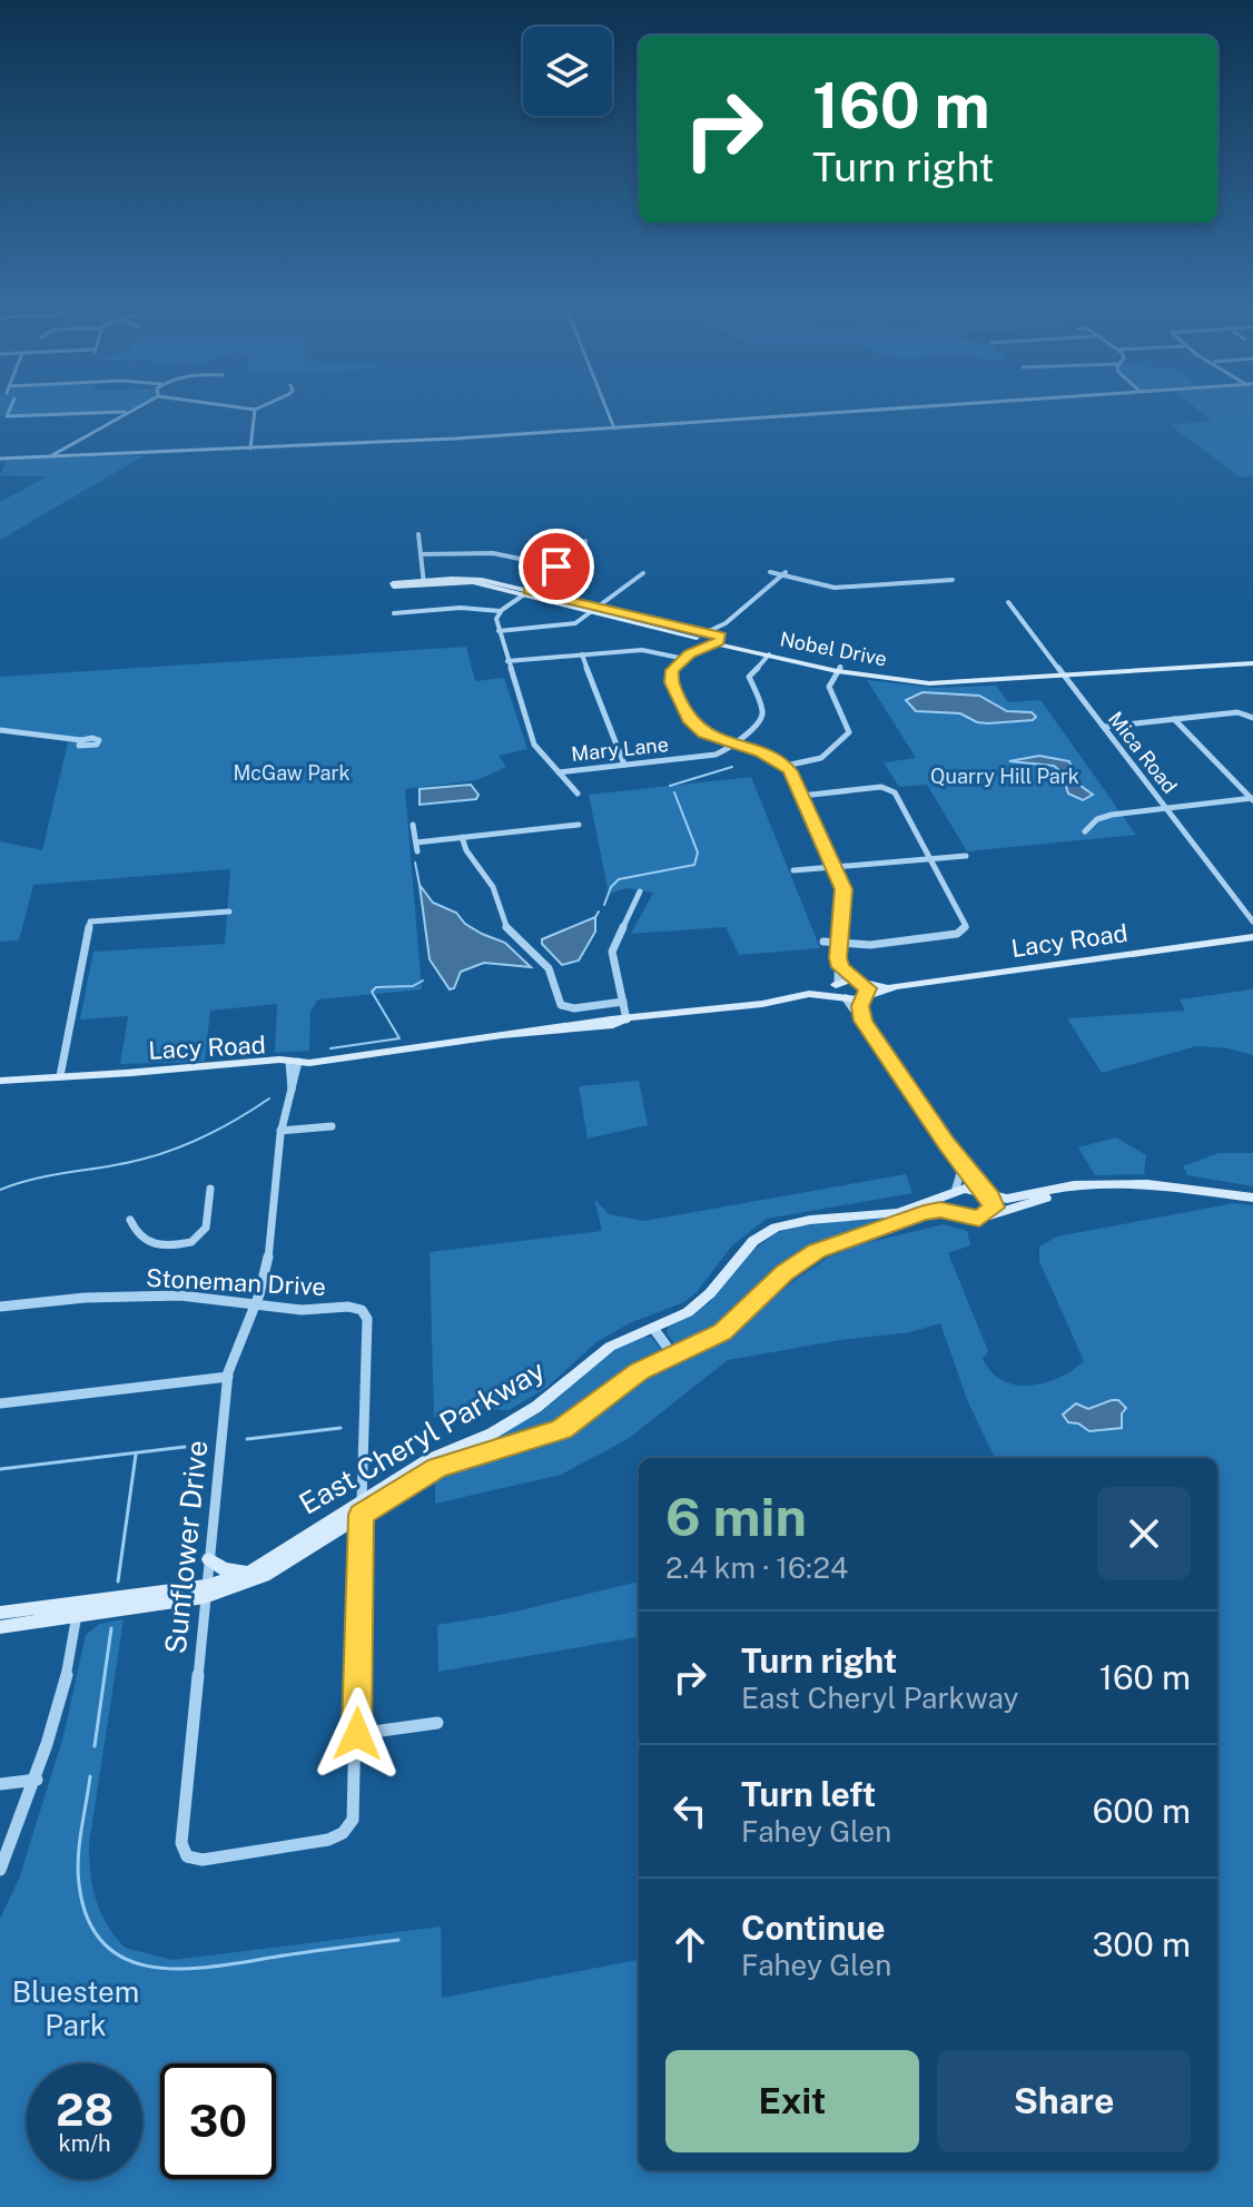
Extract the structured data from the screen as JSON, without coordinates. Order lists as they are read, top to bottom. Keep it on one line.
{"streets":{"street":["Nobel Drive","Mary Lane","Mica Road","Lacy Road","Stoneman Drive","East Cheryl Parkway","Sunflower Drive"]},"crossings":[["Nobel Drive","Mica Road"],["Lacy Road","Sunflower Drive"],["Stoneman Drive","East Cheryl Parkway"],["Stoneman Drive","Sunflower Drive"],["East Cheryl Parkway","Sunflower Drive"]],"parks":["McGaw Park","Quarry Hill Park","Bluestem Park"],"page":{"turn":["160 m","Turn right"],"heading":["6 min","2.4 km · 16:24"],"list":[{"name":"Turn right","note":"East Cheryl Parkway","value":"160 m"},{"name":"Turn left","note":"Fahey Glen","value":"600 m"},{"name":"Continue","note":"Fahey Glen","value":"300 m"}],"buttons":["Exit","Share"],"speed":"28 km/h","limit":"30"}}
